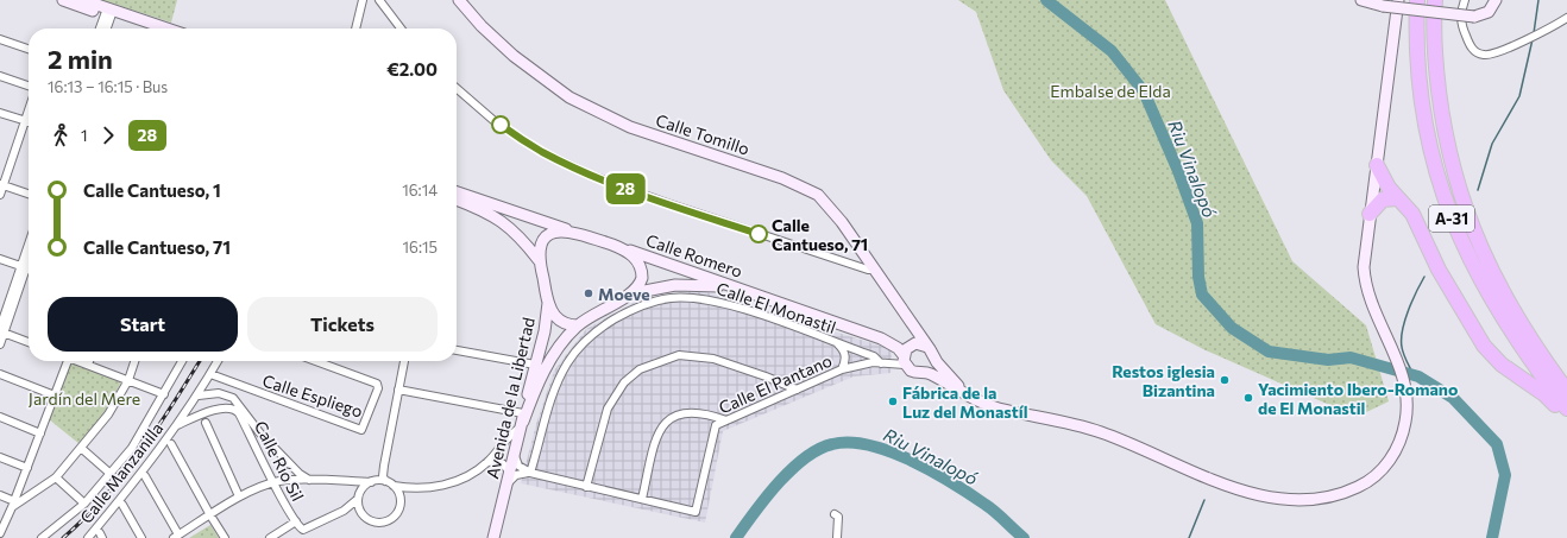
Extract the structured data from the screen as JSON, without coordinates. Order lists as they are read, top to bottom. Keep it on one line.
{"streets":{"highway":["A-31"],"main road":["Calle Tomillo","Calle Romero","Avenida de la Libertad"],"street":["Calle El Monastil","Calle El Pantano","Calle Espliego","Calle Río Sil","Calle Manzanilla"]},"crossings":[["Calle Tomillo","Calle Romero"],["Calle Tomillo","Calle El Pantano"],["Calle Romero","Calle El Pantano"],["Calle Romero","Avenida de la Libertad"],["Calle El Monastil","Calle El Pantano"],["Calle Espliego","Calle Manzanilla"],["Calle Río Sil","Calle Manzanilla"]],"water":["Riu Vinalopó"],"parks":["Embalse de Elda","Jardín del Mere"],"places":["Calle Cantueso, 71","Moeve","Restos iglesia Bizantina","Yacimiento Ibero-Romano de El Monastil","Fábrica de la Luz del Monastíl"],"lines":["bus line 28"],"page":{"on_map":"28","heading":["2 min","16:13 – 16:15 · Bus","€2.00"],"legs":["1","28"],"list":[{"name":"Calle Cantueso, 1","value":"16:14"},{"name":"Calle Cantueso, 71","value":"16:15"}],"buttons":["Start","Tickets"]}}
